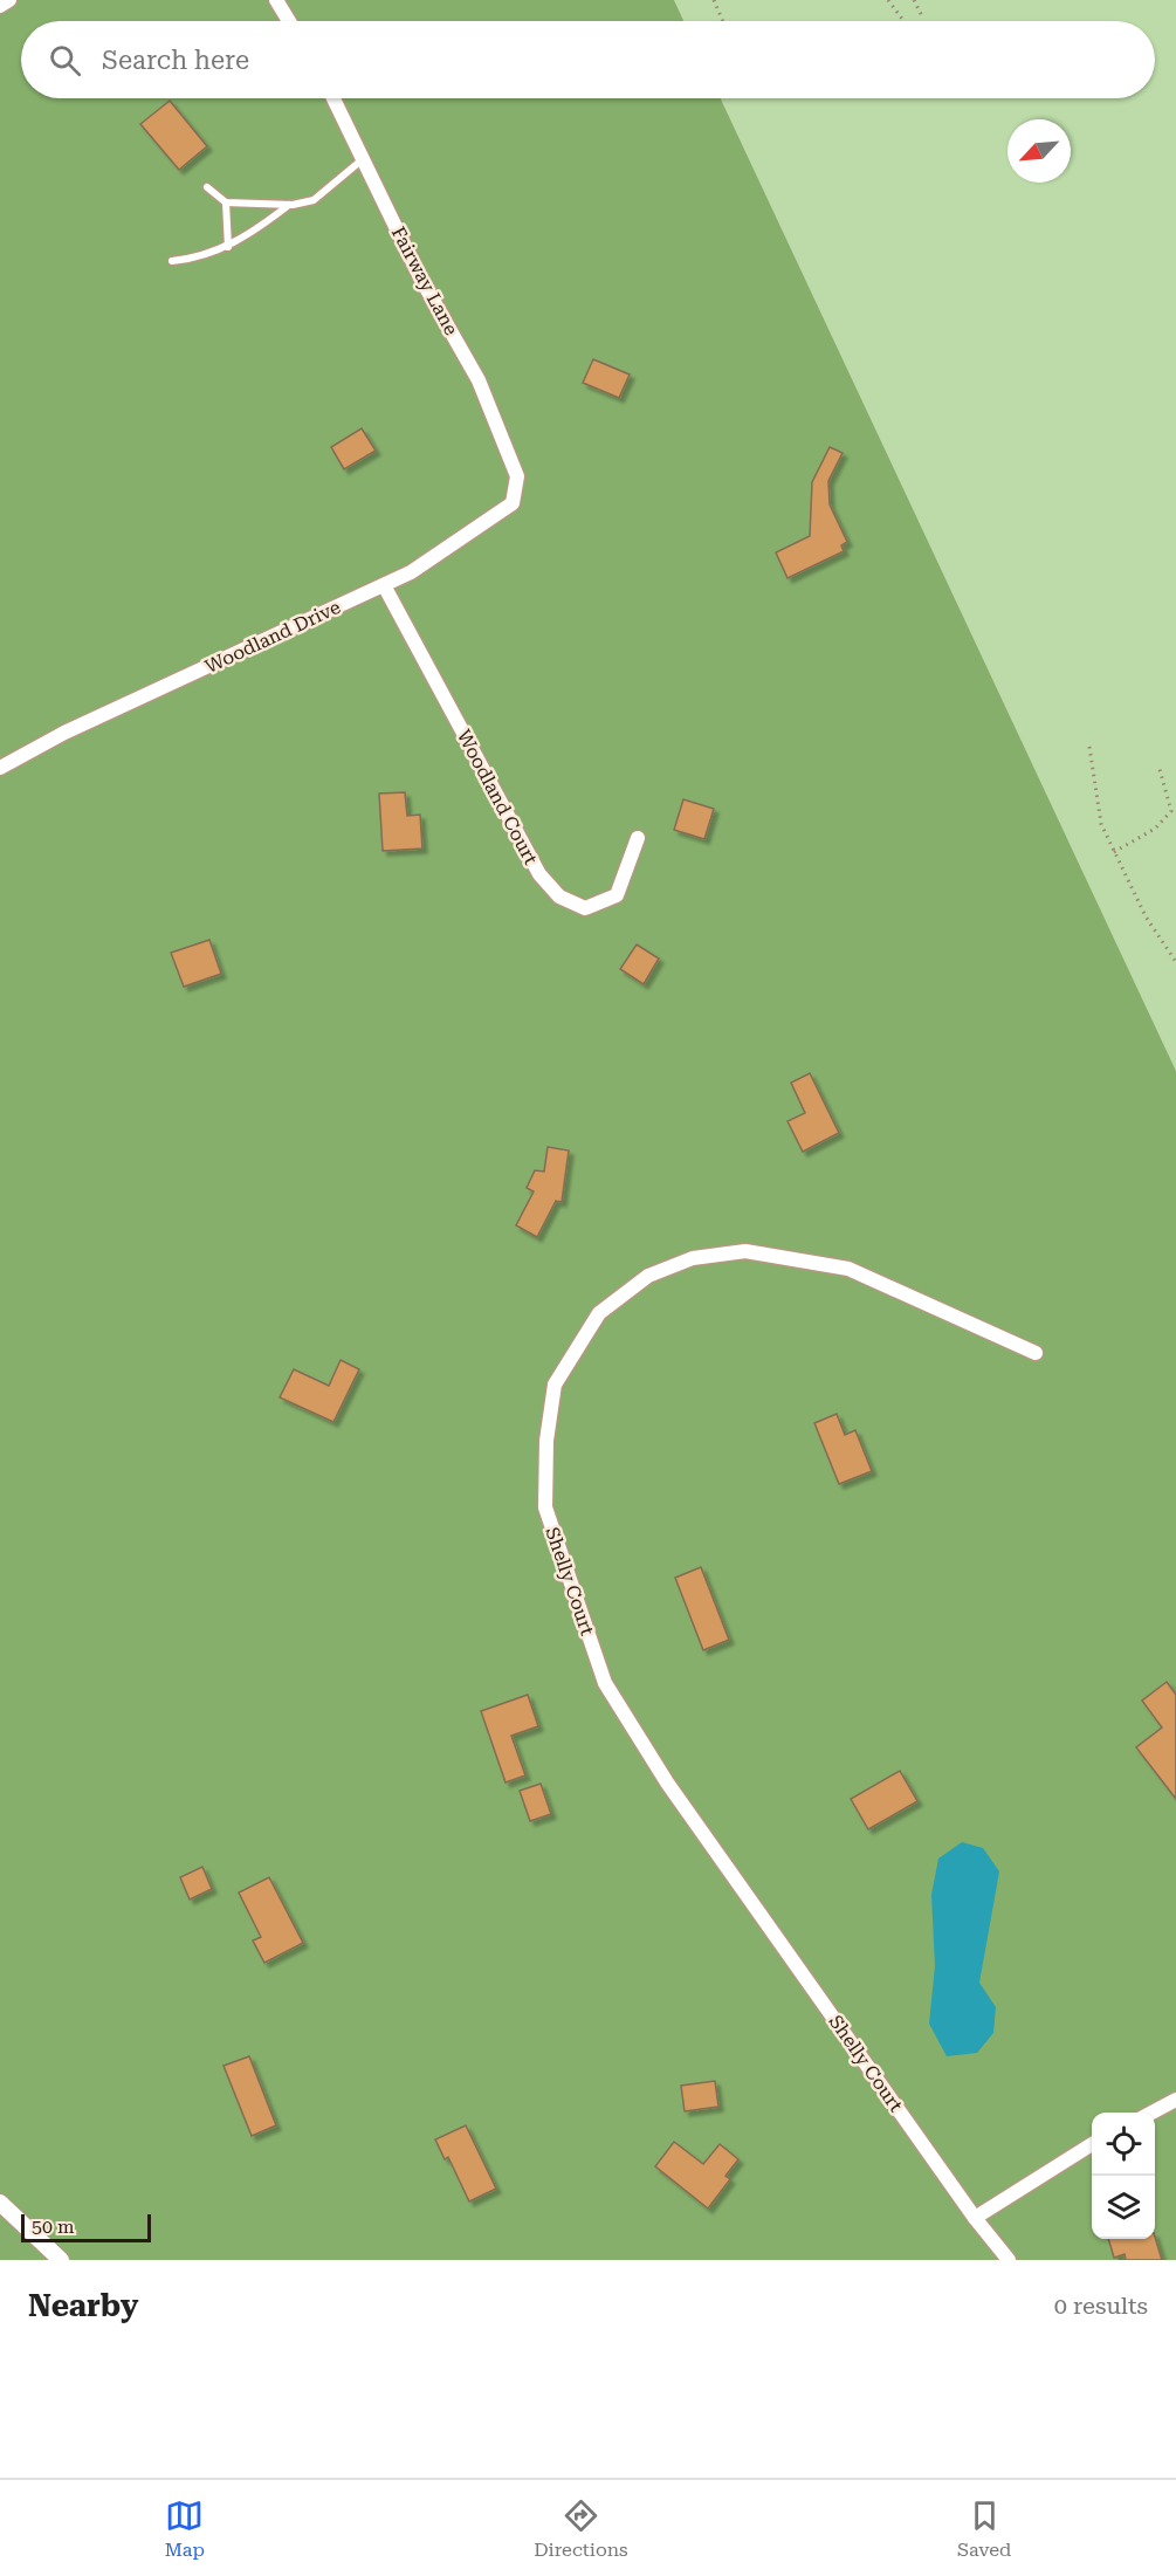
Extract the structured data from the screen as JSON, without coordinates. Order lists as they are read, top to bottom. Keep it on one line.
{"streets":{"street":["Fairway Lane","Woodland Drive","Woodland Court","Shelly Court"]},"crossings":[["Fairway Lane","Woodland Drive"],["Woodland Drive","Woodland Court"]],"scale_bar":"50 m","north":"bottom left","page":{"search":"Search here","scale":"50 m","heading":["Nearby","0 results"],"nav":["Map","Directions","Saved"]}}
